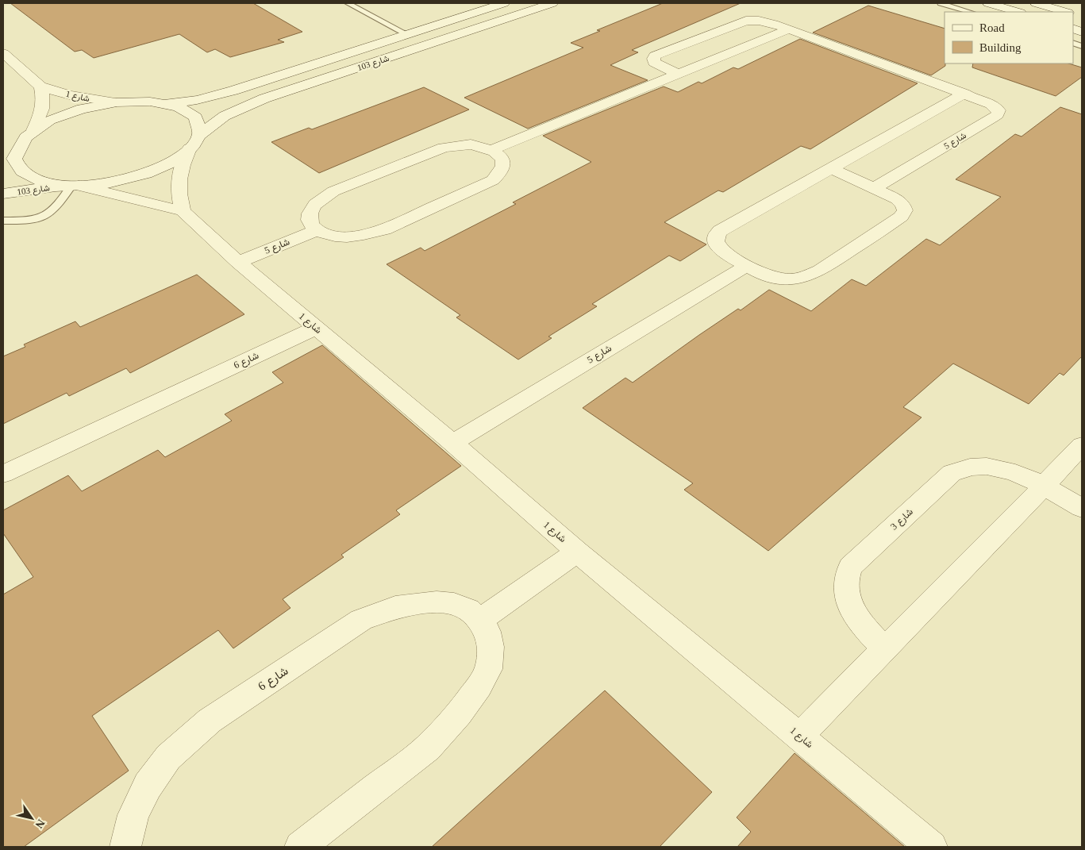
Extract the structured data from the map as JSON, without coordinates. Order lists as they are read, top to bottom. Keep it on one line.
{"streets":{"street":["شارع 103","شارع 1","شارع 5","شارع 6","شارع 3"]},"crossings":[["شارع 103","شارع 1"],["شارع 1","شارع 5"],["شارع 1","شارع 6"]],"legend":["Road","Building"],"north":"bottom right"}
